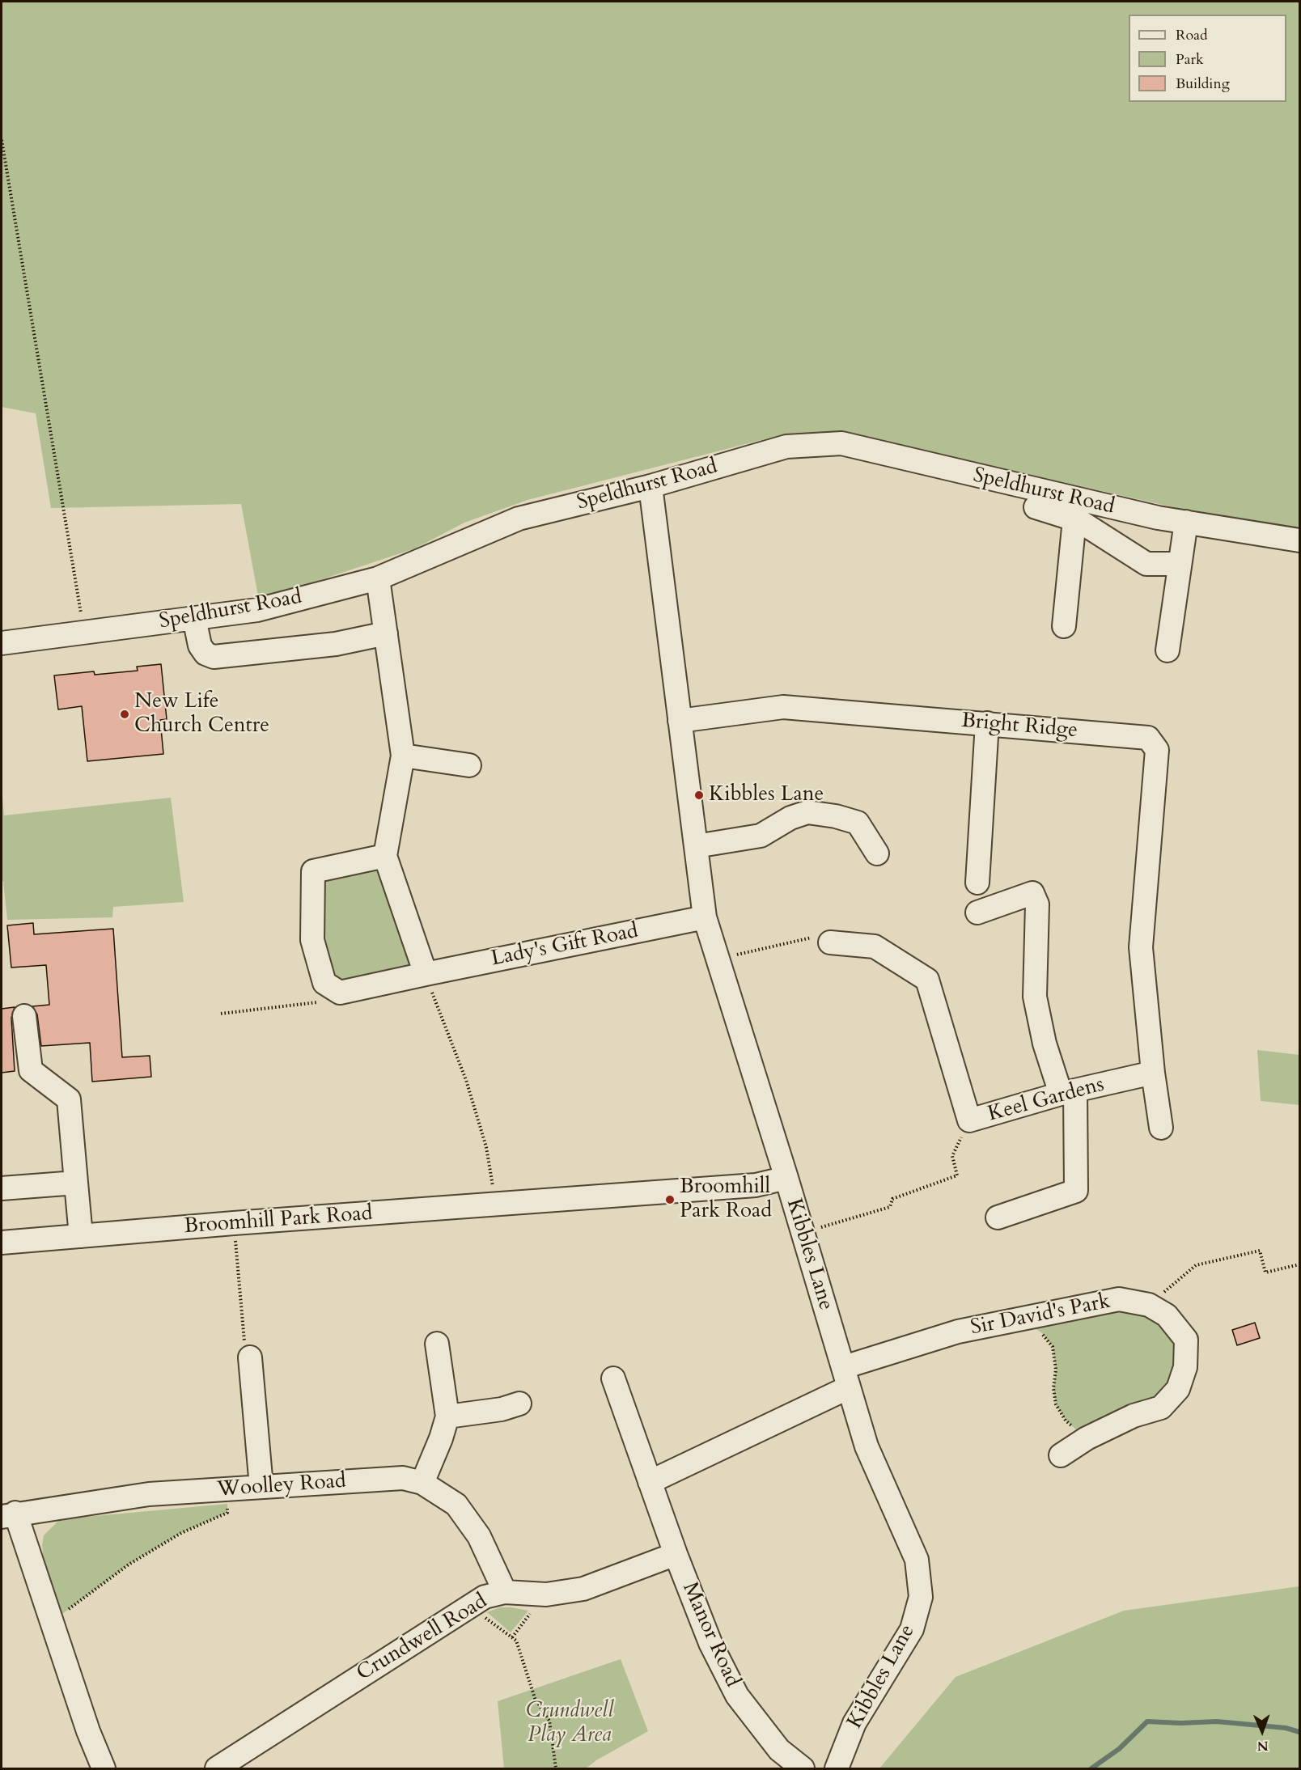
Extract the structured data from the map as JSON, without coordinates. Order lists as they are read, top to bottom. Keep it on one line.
{"streets":{"street":["Speldhurst Road","Bright Ridge","Lady's Gift Road","Keel Gardens","Broomhill Park Road","Kibbles Lane","Sir David's Park","Woolley Road","Manor Road","Crundwell Road"]},"crossings":[["Speldhurst Road","Kibbles Lane"],["Bright Ridge","Keel Gardens"],["Bright Ridge","Kibbles Lane"],["Lady's Gift Road","Kibbles Lane"],["Broomhill Park Road","Kibbles Lane"],["Kibbles Lane","Sir David's Park"],["Woolley Road","Crundwell Road"],["Manor Road","Crundwell Road"]],"parks":["Crundwell Play Area"],"places":["New Life Church Centre","Kibbles Lane","Broomhill Park Road"],"legend":["Road","Park","Building"],"north":"bottom"}
